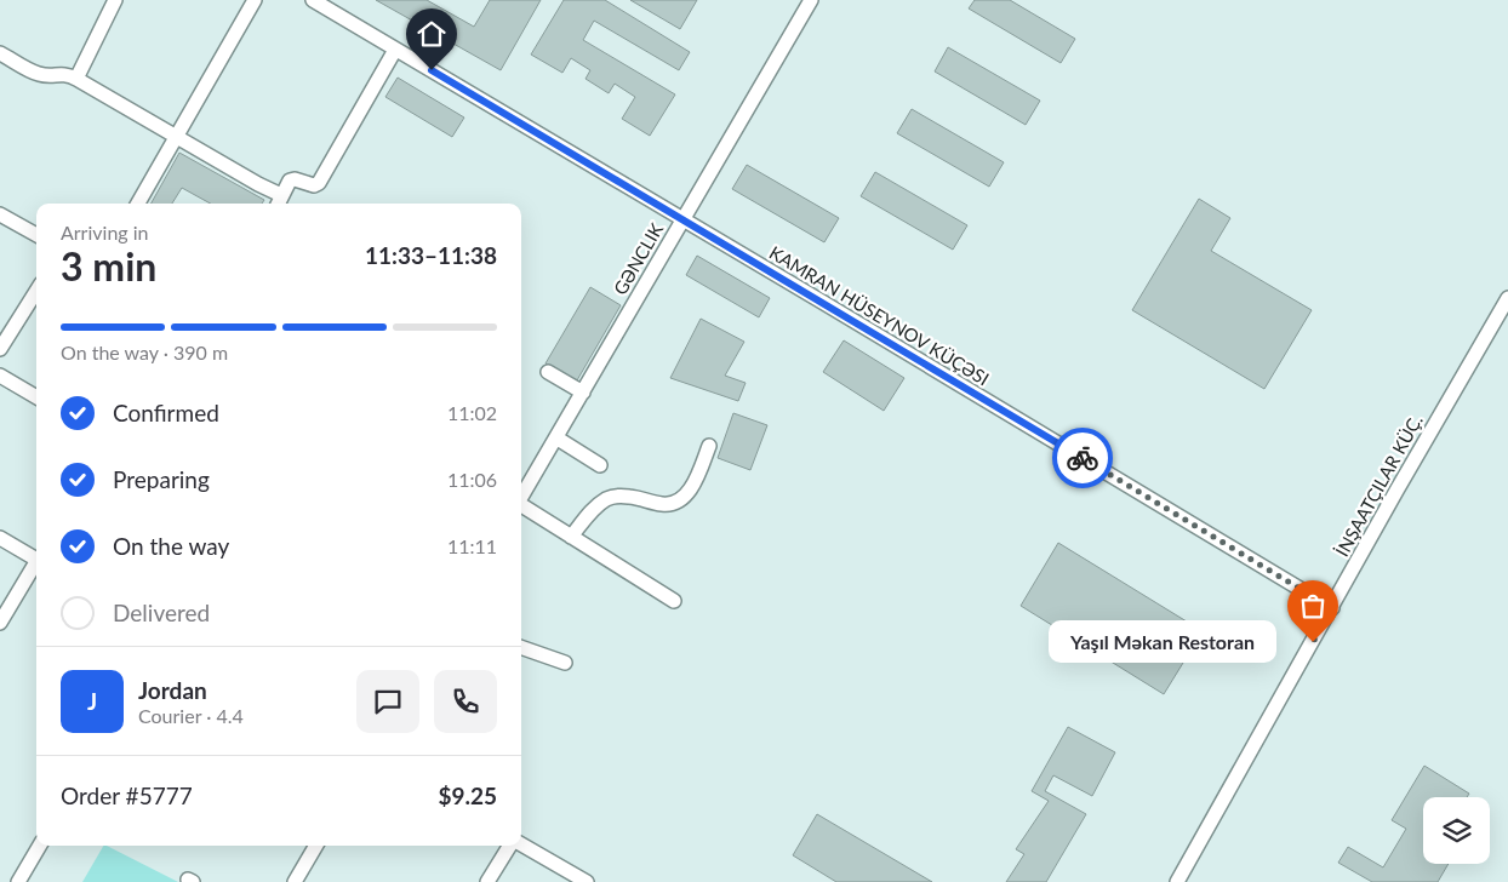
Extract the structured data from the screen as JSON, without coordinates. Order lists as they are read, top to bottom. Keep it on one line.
{"streets":{"street":["GƏNCLIK","KAMRAN HÜSEYNOV KÜÇƏSI"]},"crossings":[["GƏNCLIK","KAMRAN HÜSEYNOV KÜÇƏSI"]],"places":["Yaşıl Məkan Restoran"],"page":{"heading":["3 min","Arriving in","11:33–11:38"],"panel":["Jordan","Courier · 4.4","Order #5777","$9.25"],"bar":"On the way · 390 m","list":[["Confirmed","11:02"],["Preparing","11:06"],["On the way","11:11"],"Delivered"],"bubble":"Yaşıl Məkan Restoran","round":"J"}}
